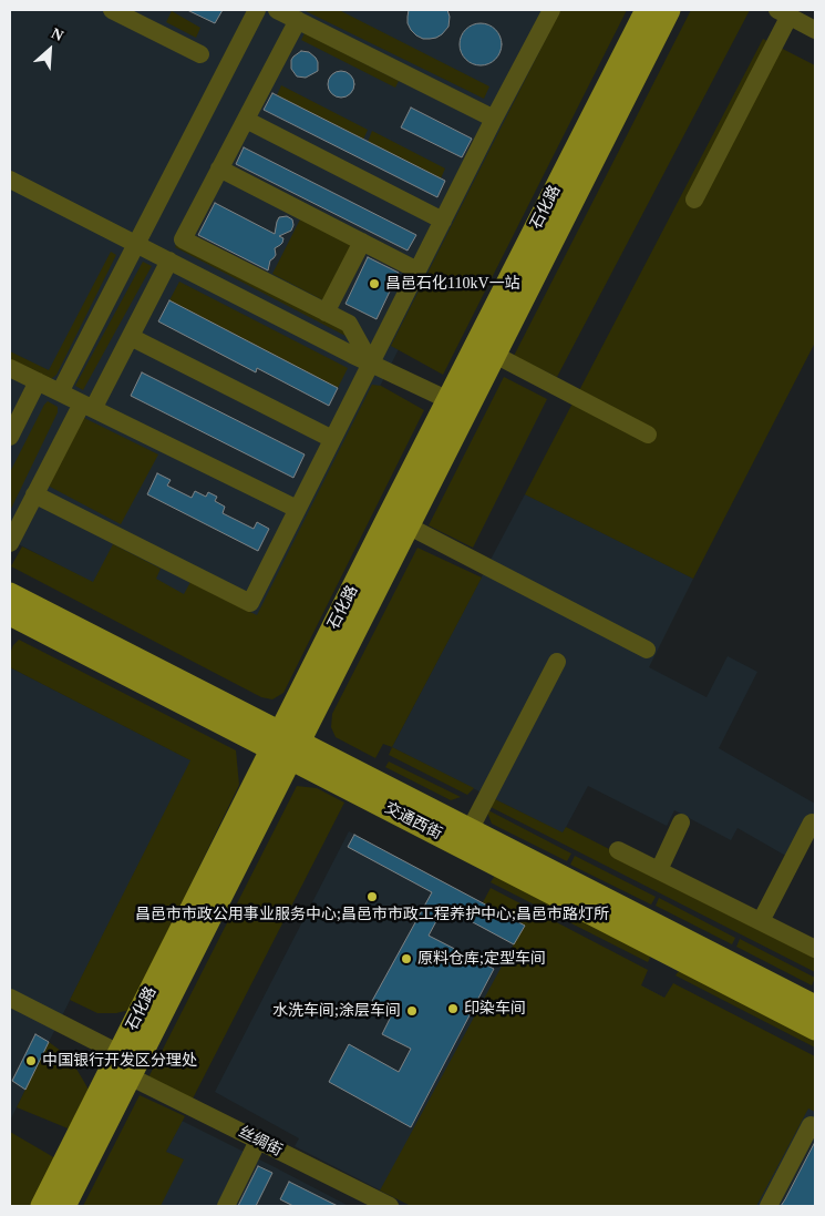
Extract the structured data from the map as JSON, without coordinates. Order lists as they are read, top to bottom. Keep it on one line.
{"streets":{"main road":["石化路","交通西街"],"street":["丝绸街"]},"crossings":[["石化路","交通西街"],["石化路","丝绸街"]],"places":["昌邑石化110kV一站","昌邑市市政公用事业服务中心;昌邑市市政工程养护中心;昌邑市路灯所","原料仓库;定型车间","印染车间","水洗车间;涂层车间","中国银行开发区分理处"],"north":"top right"}
